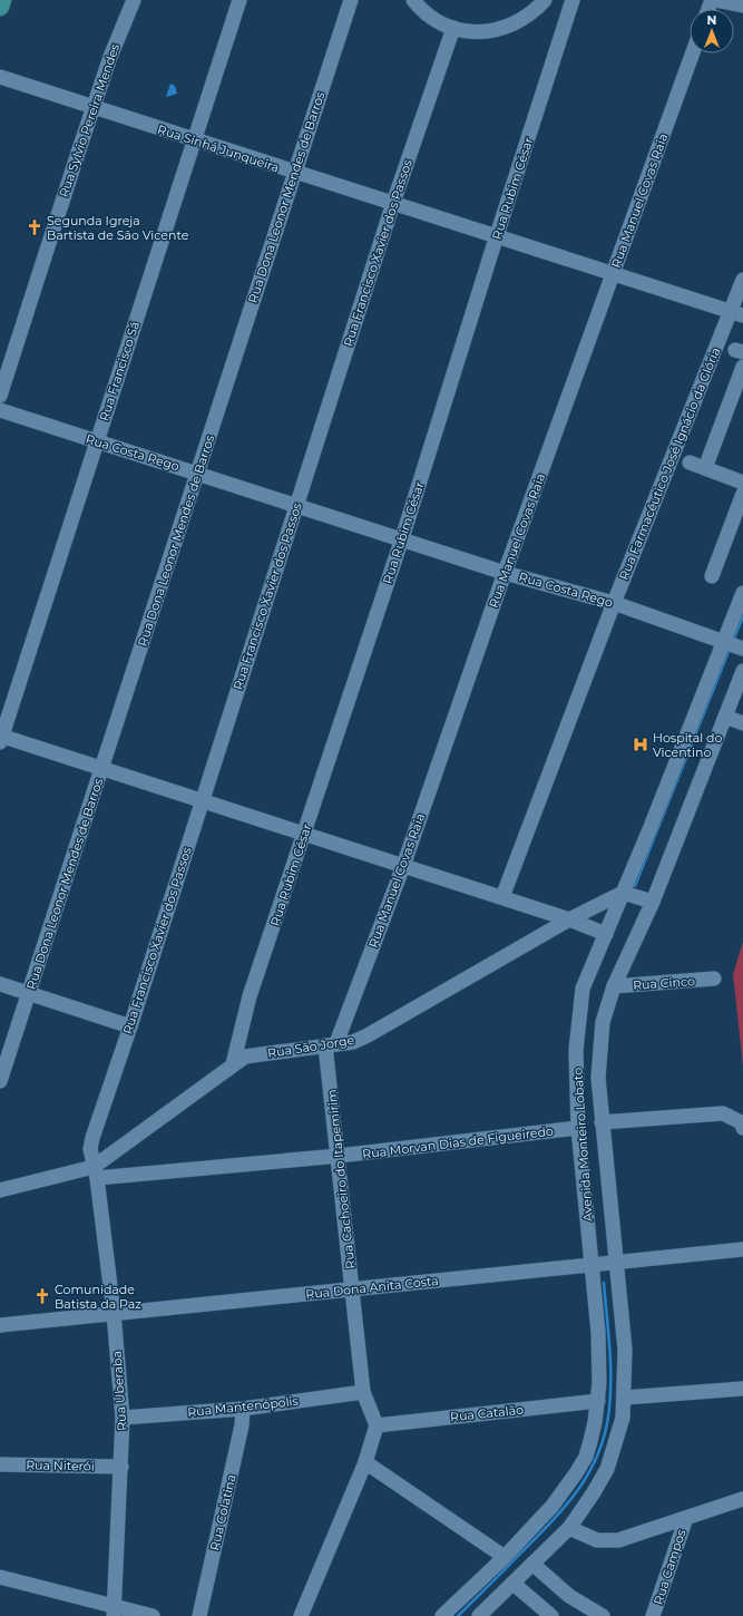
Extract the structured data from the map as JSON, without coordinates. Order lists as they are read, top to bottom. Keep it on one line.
{"streets":{"street":["Rua Sylvio Pereira Mendes","Rua Sinhá Junqueira","Rua Rubim César","Rua Dona Leonor Mendes de Barros","Rua Manuel Covas Raia","Rua Francisco Xavier dos Passos","Rua Francisco Sá","Rua Costa Rego","Rua Farmacêutico José Ignácio da Glória","Rua Cinco","Rua São Jorge","Rua Morvan Dias de Figueiredo","Avenida Monteiro Lobato","Rua Cachoeiro do Itapemirim","Rua Dona Anita Costa","Rua Uberaba","Rua Mantenópolis","Rua Catalão","Rua Niterói","Rua Colatina","Rua Campos"]},"crossings":[["Rua Sylvio Pereira Mendes","Rua Sinhá Junqueira"],["Rua Sinhá Junqueira","Rua Rubim César"],["Rua Sinhá Junqueira","Rua Dona Leonor Mendes de Barros"],["Rua Sinhá Junqueira","Rua Manuel Covas Raia"],["Rua Sinhá Junqueira","Rua Francisco Xavier dos Passos"],["Rua Sinhá Junqueira","Rua Francisco Sá"],["Rua Sinhá Junqueira","Rua Farmacêutico José Ignácio da Glória"],["Rua Rubim César","Rua Costa Rego"],["Rua Rubim César","Rua São Jorge"],["Rua Dona Leonor Mendes de Barros","Rua Costa Rego"],["Rua Manuel Covas Raia","Rua Costa Rego"],["Rua Manuel Covas Raia","Rua São Jorge"],["Rua Manuel Covas Raia","Rua Cachoeiro do Itapemirim"],["Rua Francisco Xavier dos Passos","Rua Costa Rego"],["Rua Francisco Xavier dos Passos","Rua São Jorge"],["Rua Francisco Xavier dos Passos","Rua Morvan Dias de Figueiredo"],["Rua Francisco Xavier dos Passos","Rua Uberaba"],["Rua Francisco Sá","Rua Costa Rego"],["Rua Costa Rego","Rua Farmacêutico José Ignácio da Glória"],["Rua Costa Rego","Avenida Monteiro Lobato"],["Rua Cinco","Avenida Monteiro Lobato"],["Rua São Jorge","Rua Morvan Dias de Figueiredo"],["Rua São Jorge","Avenida Monteiro Lobato"],["Rua São Jorge","Rua Cachoeiro do Itapemirim"],["Rua São Jorge","Rua Uberaba"],["Rua Morvan Dias de Figueiredo","Avenida Monteiro Lobato"],["Rua Morvan Dias de Figueiredo","Rua Cachoeiro do Itapemirim"],["Rua Morvan Dias de Figueiredo","Rua Uberaba"],["Avenida Monteiro Lobato","Rua Dona Anita Costa"],["Avenida Monteiro Lobato","Rua Catalão"],["Rua Cachoeiro do Itapemirim","Rua Dona Anita Costa"],["Rua Cachoeiro do Itapemirim","Rua Mantenópolis"],["Rua Cachoeiro do Itapemirim","Rua Catalão"],["Rua Dona Anita Costa","Rua Uberaba"],["Rua Uberaba","Rua Mantenópolis"],["Rua Uberaba","Rua Niterói"],["Rua Mantenópolis","Rua Colatina"]],"places":{"church":["Segunda Igreja Bartista de São Vicente","Comunidade Batista da Paz"],"hospital":["Hospital do Vicentino"]},"north":"top"}
